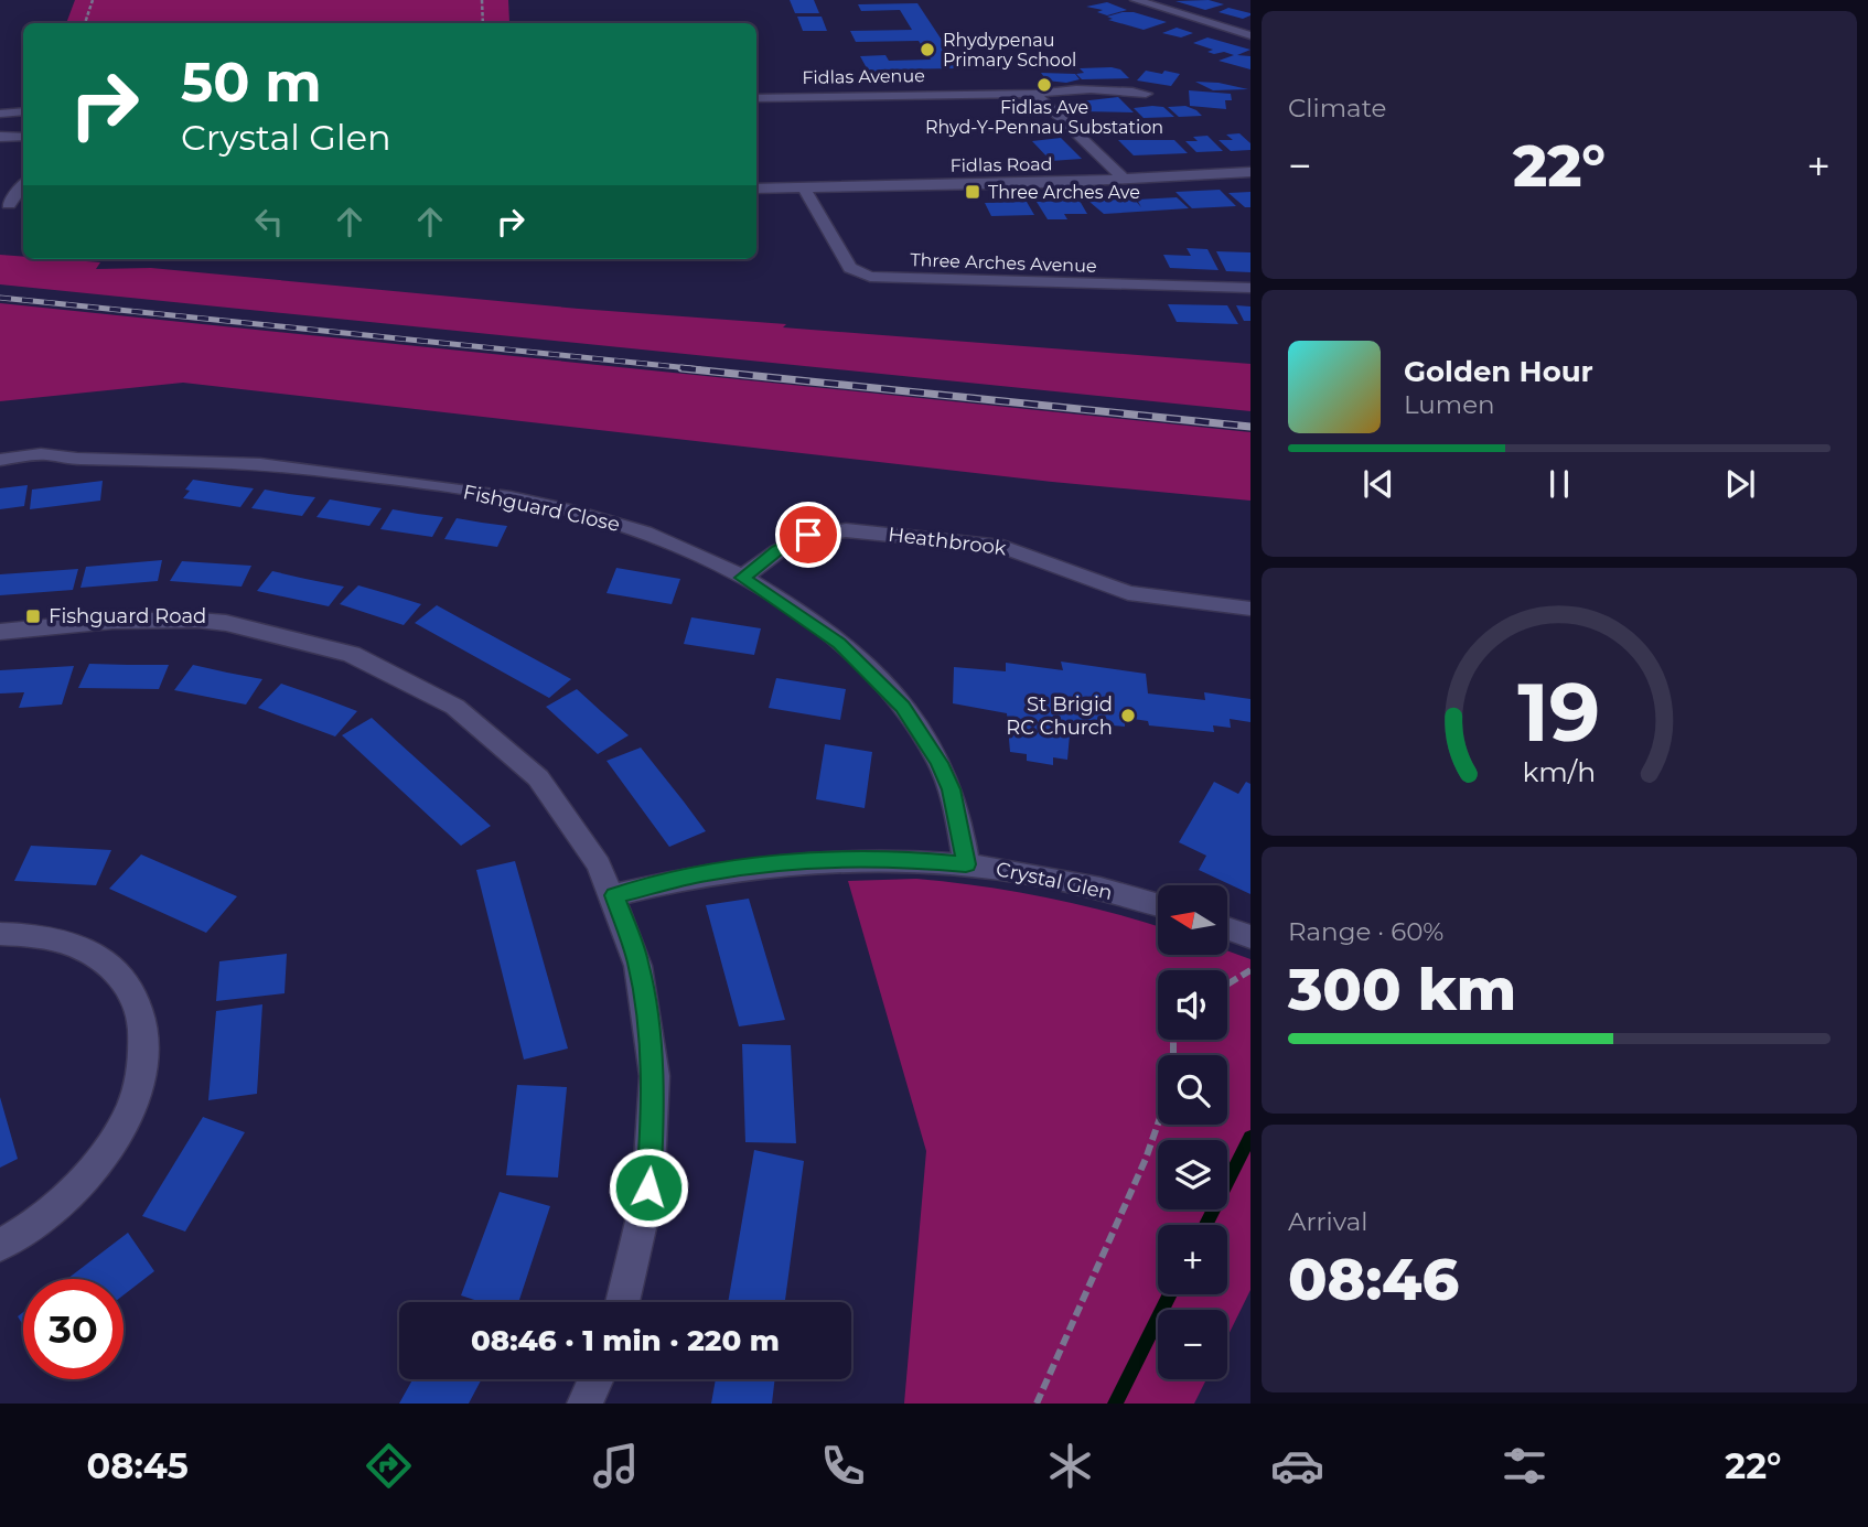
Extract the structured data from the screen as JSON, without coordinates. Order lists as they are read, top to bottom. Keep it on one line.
{"streets":{"street":["Fidlas Avenue","Fidlas Road","Three Arches Avenue","Fishguard Close","Heathbrook","Crystal Glen"]},"crossings":[["Fidlas Road","Three Arches Avenue"],["Fishguard Close","Heathbrook"],["Fishguard Close","Crystal Glen"]],"places":{"other":["Rhydypenau Primary School","Fidlas Ave Rhyd-Y-Pennau Substation","St Brigid RC Church"],"transit":["Three Arches Ave","Fishguard Road"]},"north":"left","page":{"tile":["Climate",["Range · 60%","300 km"],["Arrival","08:46"]],"turn":["50 m","Crystal Glen"],"heat":["−","22°","+"],"song":["Golden Hour","Lumen"],"map_buttons":["+","−"],"limit":"30","trip":"08:46 · 1 min · 220 m","tabs":["08:45","22°"],"gauge":["19","km/h"]}}
